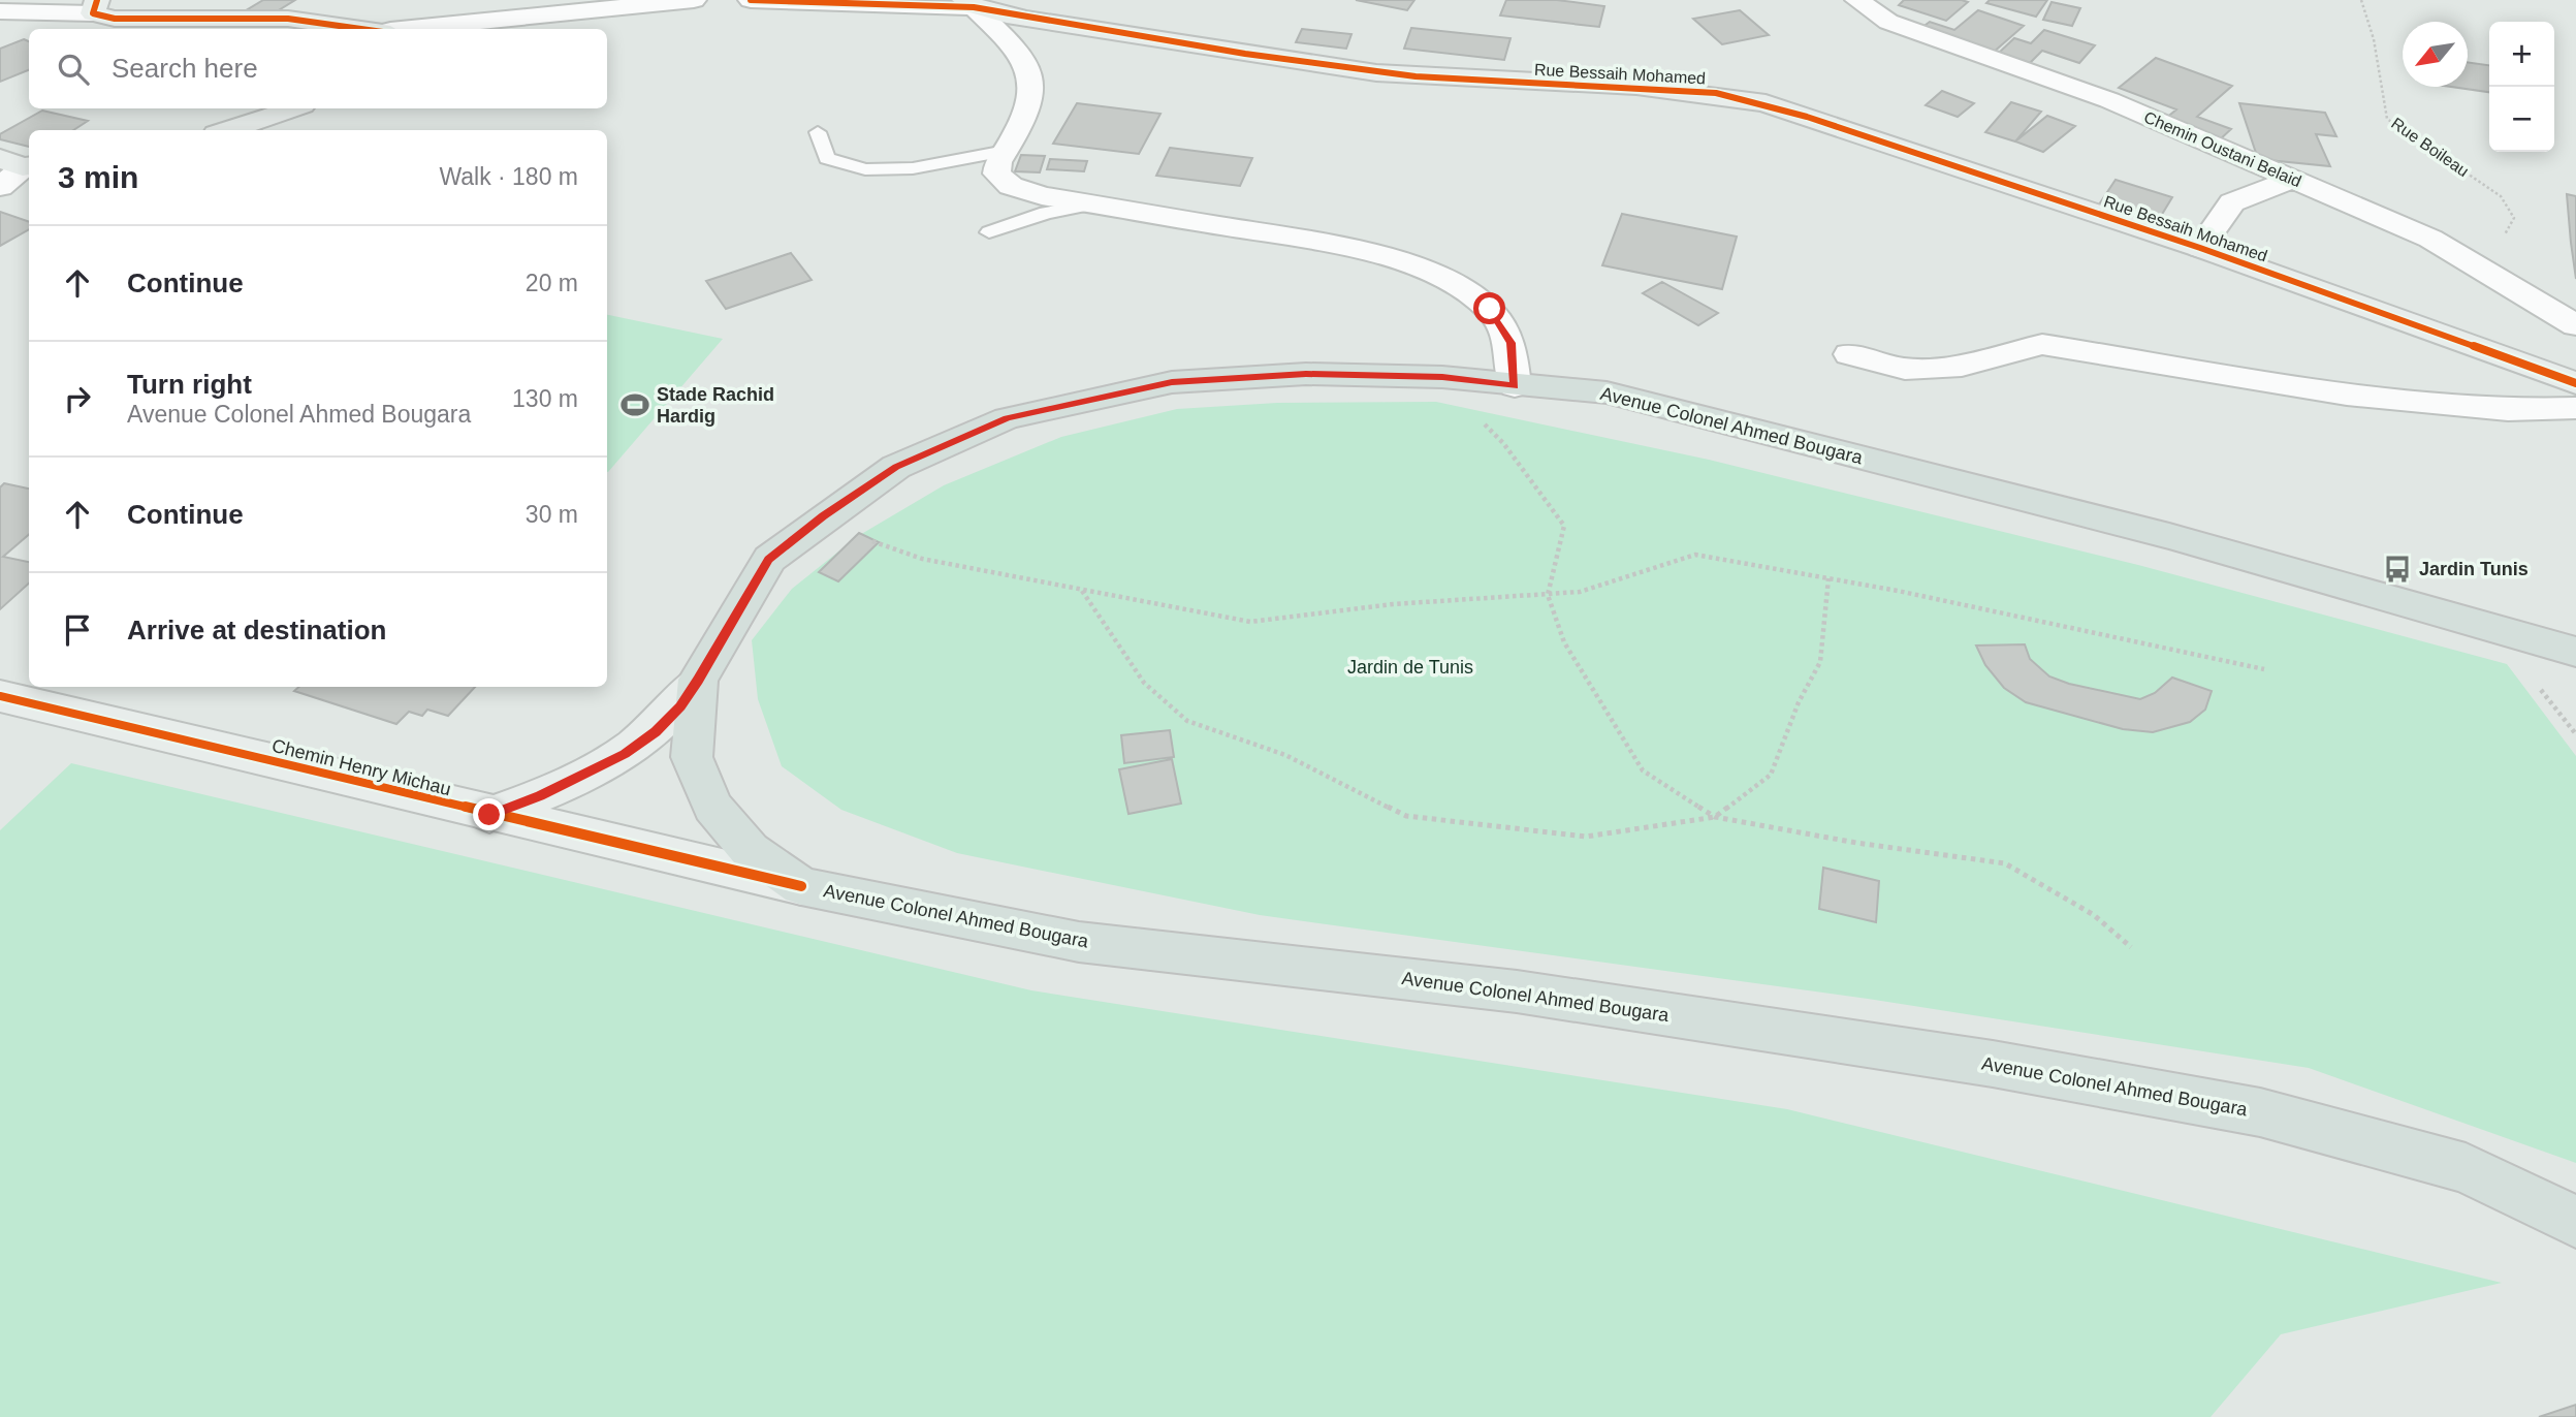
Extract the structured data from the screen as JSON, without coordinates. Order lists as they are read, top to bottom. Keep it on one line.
{"streets":{"main road":["Avenue Colonel Ahmed Bougara"],"street":["Rue Bessaih Mohamed","Chemin Oustani Belaid","Chemin Henry Michau"],"path":["Rue Boileau"]},"crossings":[["Rue Boileau","Chemin Oustani Belaid"],["Avenue Colonel Ahmed Bougara","Chemin Henry Michau"]],"parks":["Jardin de Tunis"],"places":{"sports":["Stade Rachid Hardig"],"bus stop":["Jardin Tunis"]},"north":"bottom left","page":{"map_buttons":["+","−"],"search":"Search here","heading":["3 min","Walk · 180 m"],"list":[["Continue","20 m"],["Turn right","Avenue Colonel Ahmed Bougara","130 m"],["Continue","30 m"],"Arrive at destination"]}}
